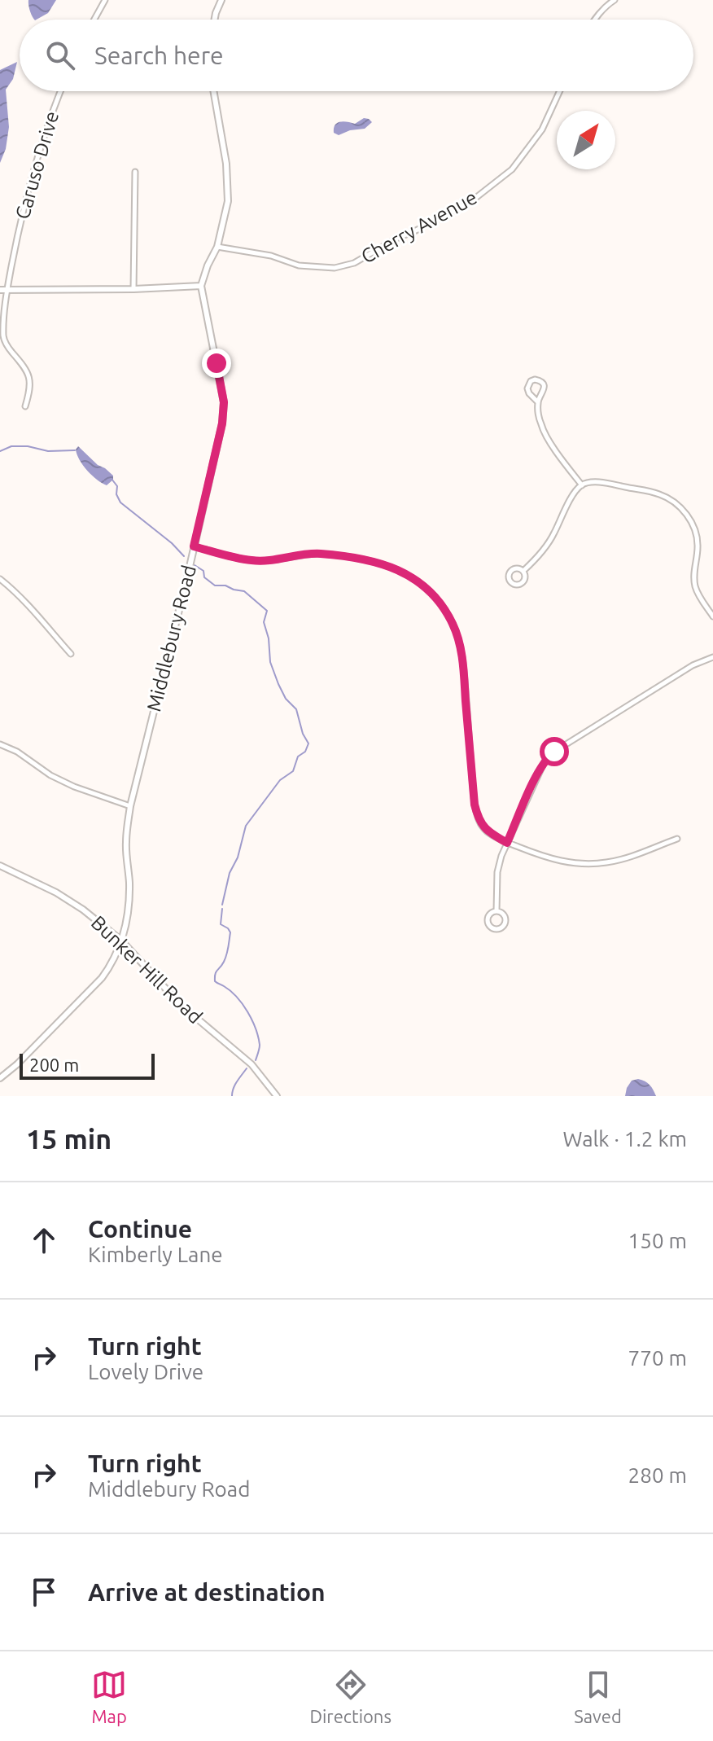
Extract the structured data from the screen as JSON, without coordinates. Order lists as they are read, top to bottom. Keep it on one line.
{"streets":{"street":["Caruso Drive","Cherry Avenue","Middlebury Road","Bunker Hill Road"]},"crossings":[["Middlebury Road","Bunker Hill Road"]],"scale_bar":"200 m","north":"top right","page":{"search":"Search here","scale":"200 m","heading":["15 min","Walk · 1.2 km"],"list":[["Continue","Kimberly Lane","150 m"],["Turn right","Lovely Drive","770 m"],["Turn right","Middlebury Road","280 m"],"Arrive at destination"],"nav":["Map","Directions","Saved"]}}
